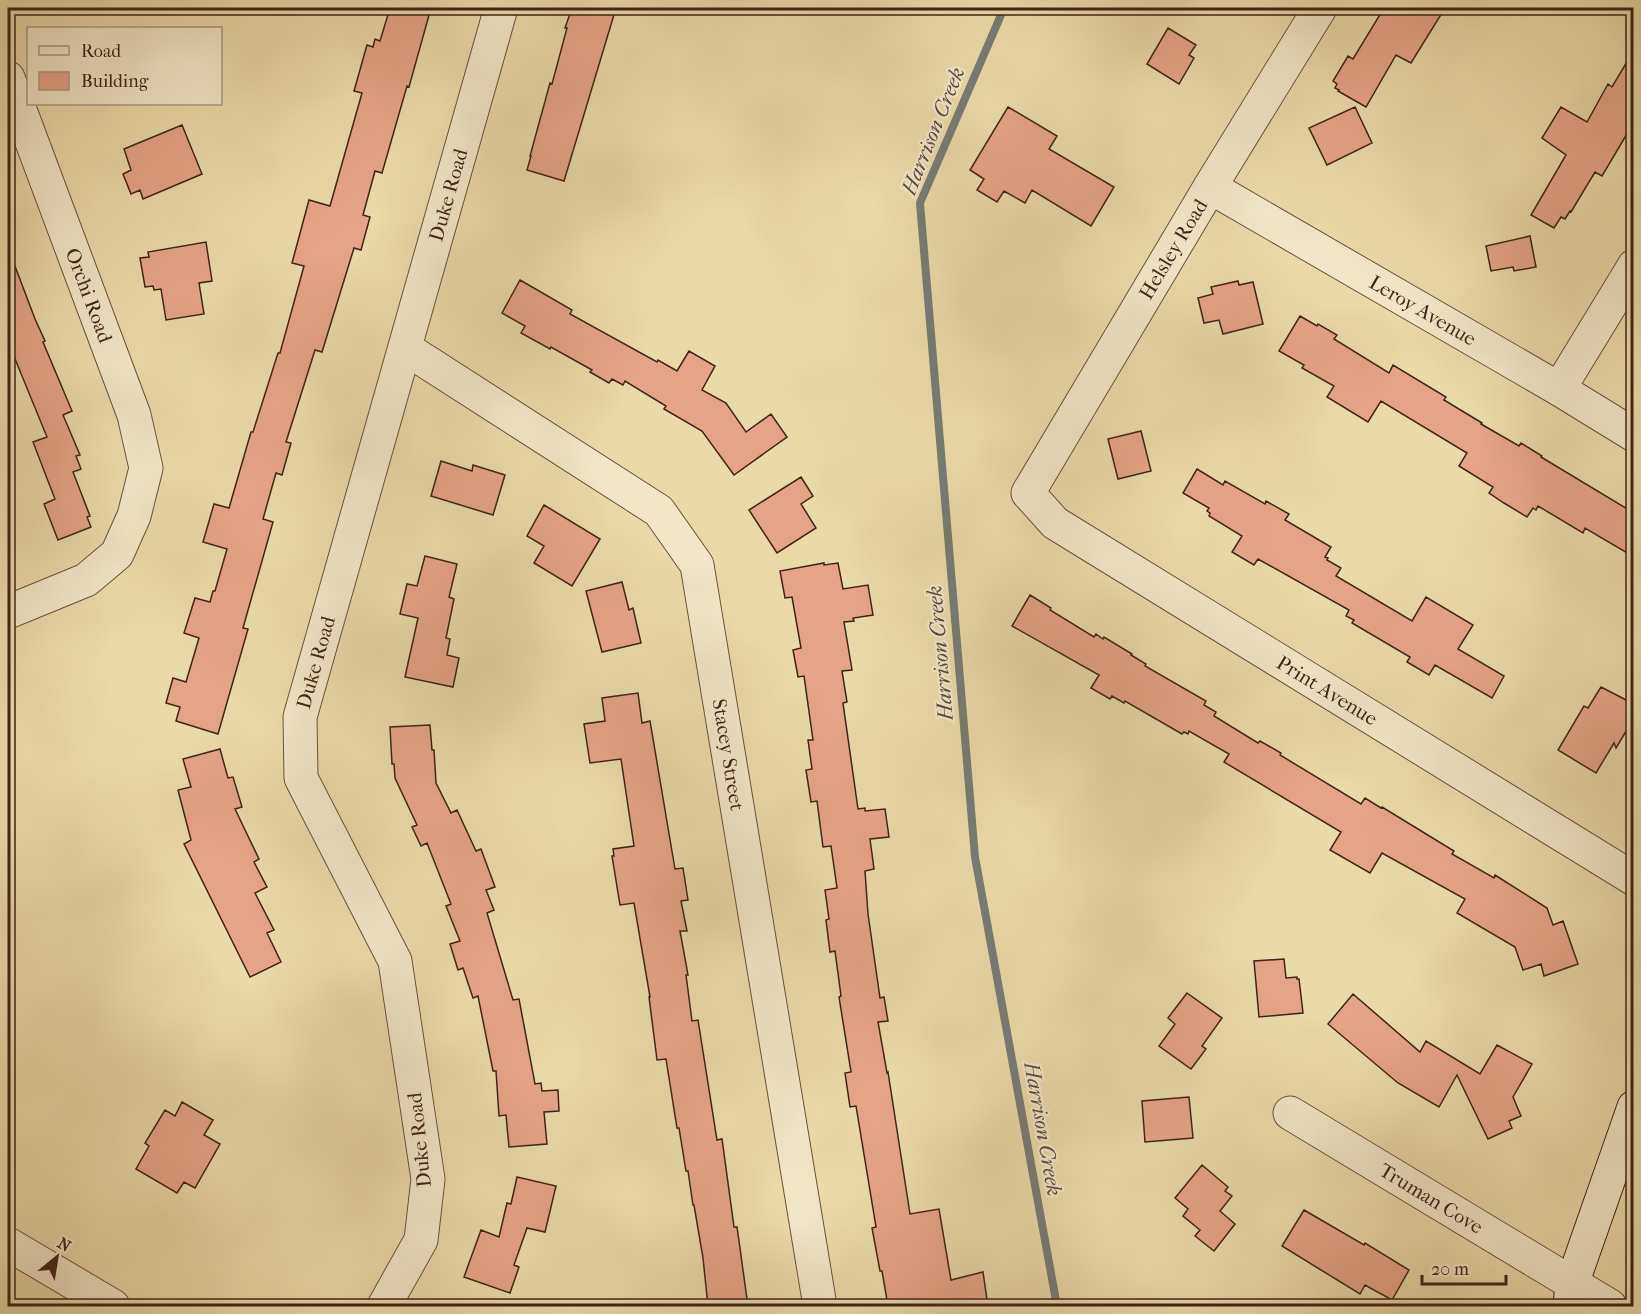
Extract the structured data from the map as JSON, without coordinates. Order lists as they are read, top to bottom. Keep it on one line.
{"streets":{"street":["Duke Road","Helsley Road","Orchi Road","Leroy Avenue","Print Avenue","Stacey Street","Truman Cove"]},"crossings":[["Duke Road","Stacey Street"],["Helsley Road","Leroy Avenue"],["Helsley Road","Print Avenue"]],"water":["Harrison Creek"],"legend":["Road","Building"],"scale_bar":"20 m","north":"top right"}
